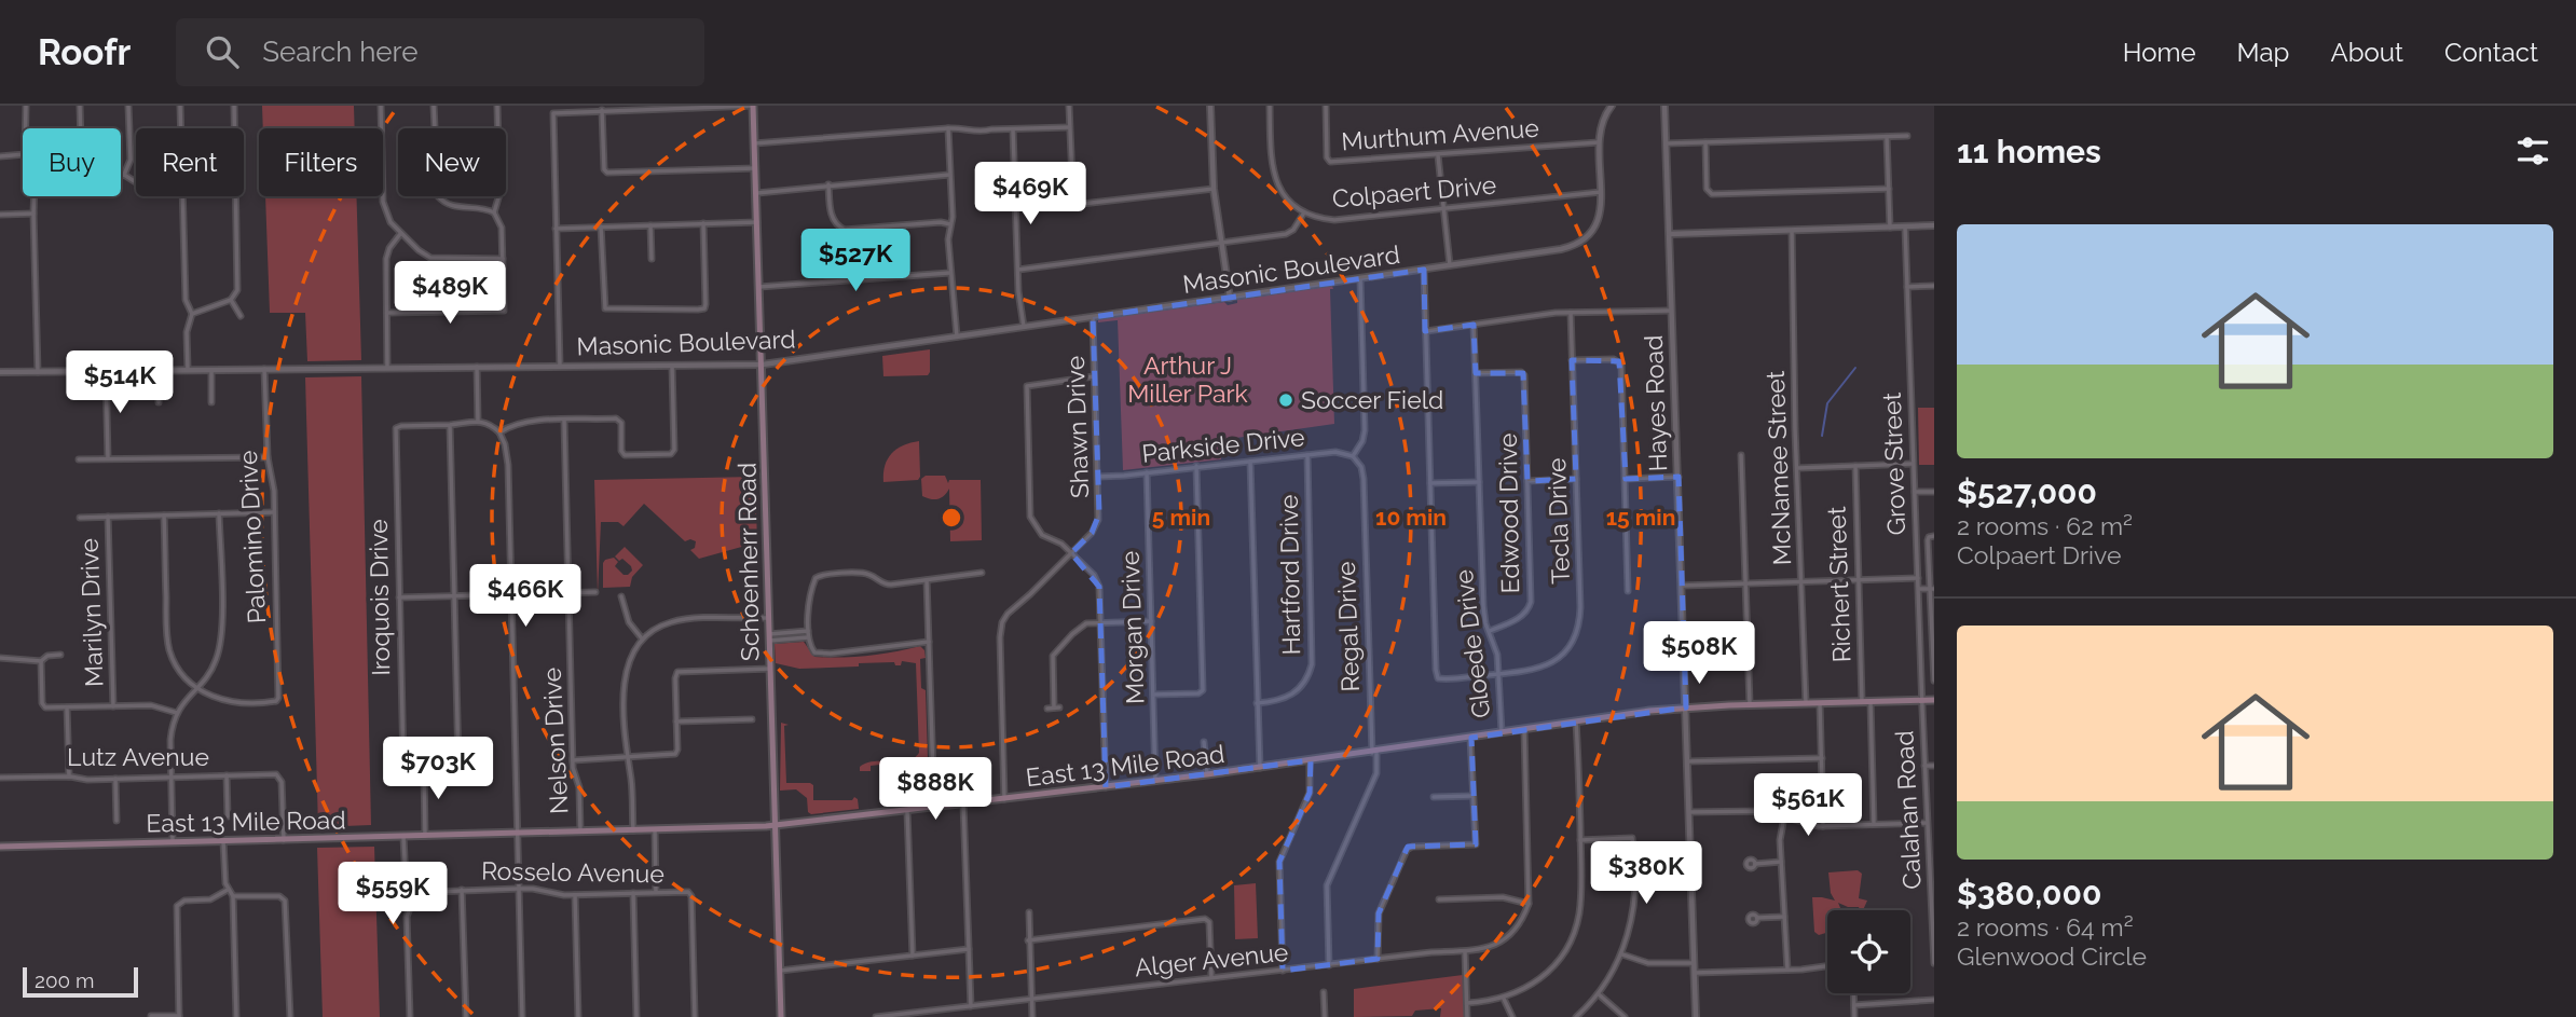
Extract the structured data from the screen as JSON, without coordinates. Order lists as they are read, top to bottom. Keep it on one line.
{"streets":{"main road":["Schoenherr Road","East 13 Mile Road"],"street":["Murthum Avenue","Colpaert Drive","Masonic Boulevard","Hayes Road","Shawn Drive","Parkside Drive","Grove Street","McNamee Street","Edwood Drive","Tecla Drive","Palomino Drive","Hartford Drive","Richert Street","Iroquois Drive","Marilyn Drive","Regal Drive","Morgan Drive","Gloede Drive","Nelson Drive","Lutz Avenue","Calahan Road","Rosselo Avenue","Alger Avenue"]},"crossings":[["Murthum Avenue","Masonic Boulevard"],["Colpaert Drive","Masonic Boulevard"],["Masonic Boulevard","Shawn Drive"],["Masonic Boulevard","Palomino Drive"],["Masonic Boulevard","Schoenherr Road"],["Hayes Road","East 13 Mile Road"],["Shawn Drive","Parkside Drive"],["Shawn Drive","East 13 Mile Road"],["Parkside Drive","Hartford Drive"],["Parkside Drive","Regal Drive"],["Parkside Drive","Morgan Drive"],["Grove Street","East 13 Mile Road"],["Grove Street","Calahan Road"],["McNamee Street","East 13 Mile Road"],["Edwood Drive","Gloede Drive"],["Tecla Drive","Gloede Drive"],["Schoenherr Road","East 13 Mile Road"],["Richert Street","East 13 Mile Road"],["Regal Drive","East 13 Mile Road"],["Regal Drive","Alger Avenue"],["Morgan Drive","East 13 Mile Road"],["Gloede Drive","East 13 Mile Road"],["Nelson Drive","East 13 Mile Road"],["Lutz Avenue","East 13 Mile Road"],["East 13 Mile Road","Calahan Road"]],"parks":["Arthur J Miller Park"],"places":["Soccer Field"],"scale_bar":"200 m","page":{"header":"Roofr","search":"Search here","nav":["Home","Map","About","Contact"],"heading":"11 homes","chip":["Buy","Rent","Filters","New"],"price":["$469K","$527K","$489K","$514K","$466K","$508K","$703K","$888K","$561K","$380K","$559K"],"list":[{"name":"$527,000","note":"2 rooms · 62 m² · Colpaert Drive"},{"name":"$380,000","note":"2 rooms · 64 m² · Glenwood Circle"}],"scale":"200 m"},"rings":["5 min","10 min","15 min"]}
